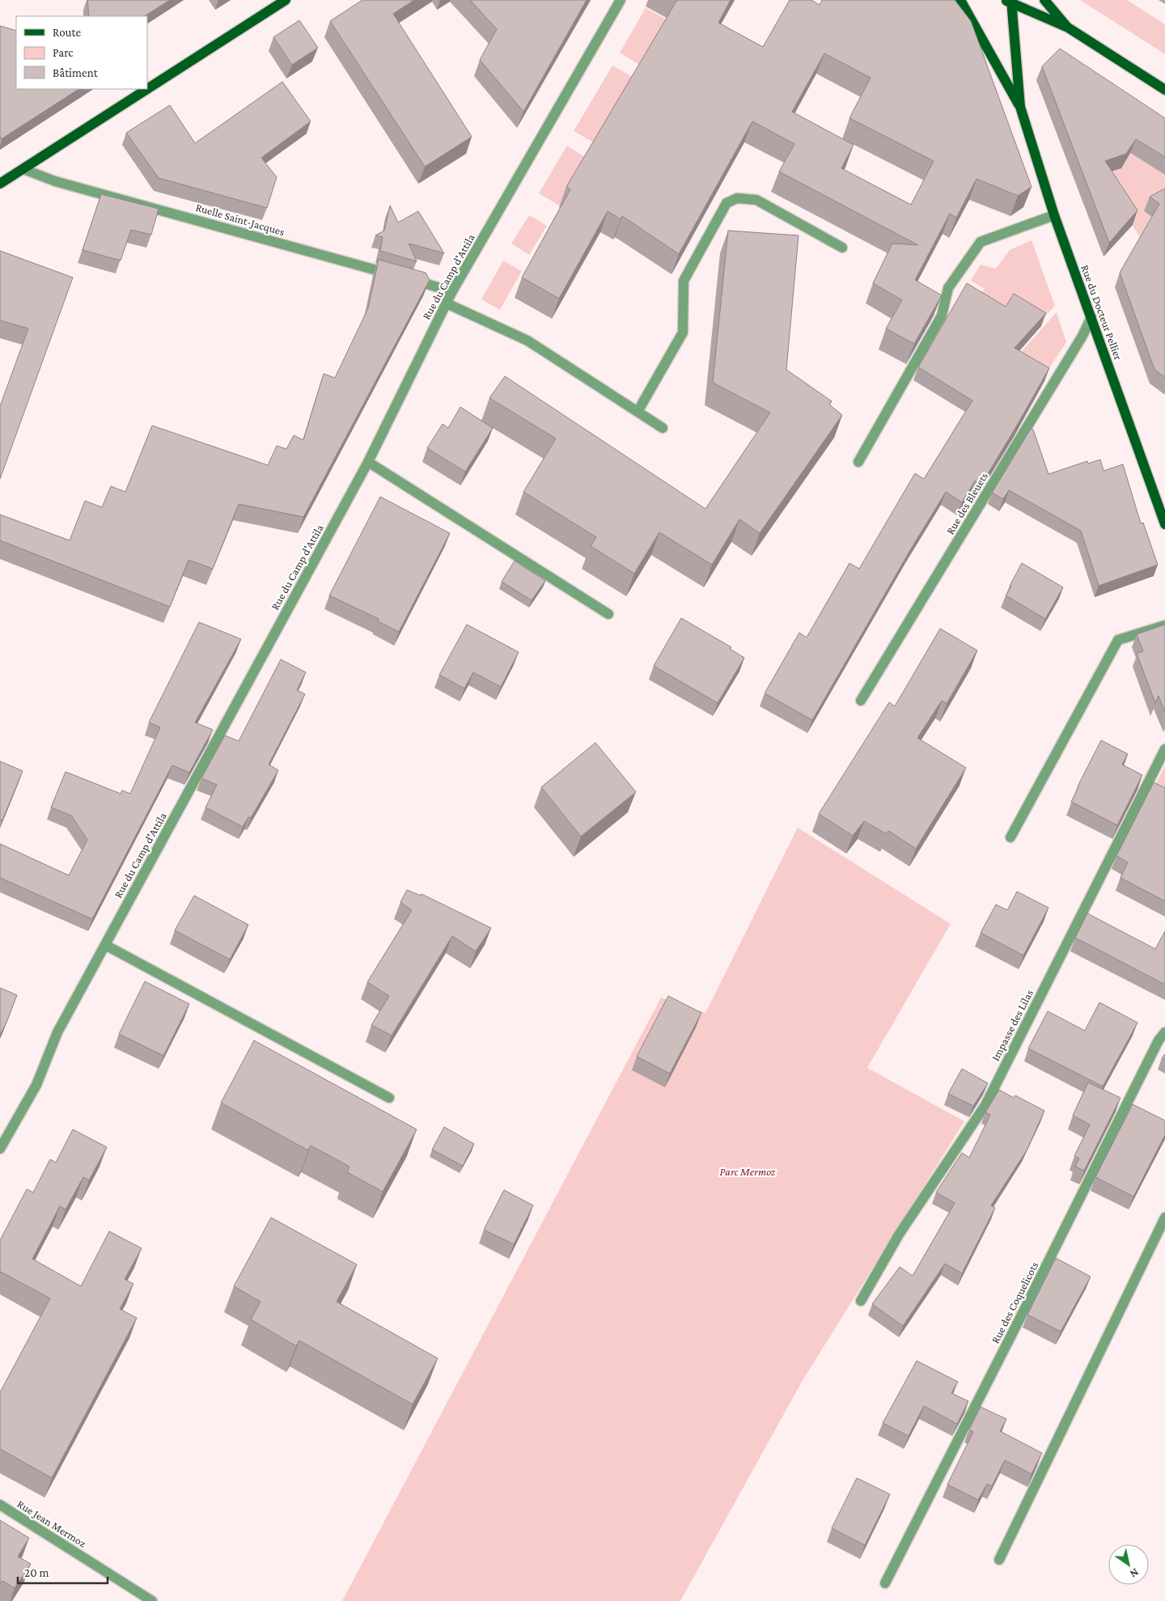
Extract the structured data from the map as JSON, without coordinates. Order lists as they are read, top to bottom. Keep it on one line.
{"streets":{"main road":["Rue du Docteur Pellier"],"street":["Ruelle Saint-Jacques","Rue du Camp d'Attila","Rue des Bleuets","Impasse des Lilas","Rue des Coquelicots","Rue Jean Mermoz"]},"crossings":[["Ruelle Saint-Jacques","Rue du Camp d'Attila"],["Rue du Docteur Pellier","Rue des Bleuets"]],"parks":["Parc Mermoz"],"legend":["Route","Parc","Bâtiment"],"scale_bar":"20 m","north":"bottom right"}
